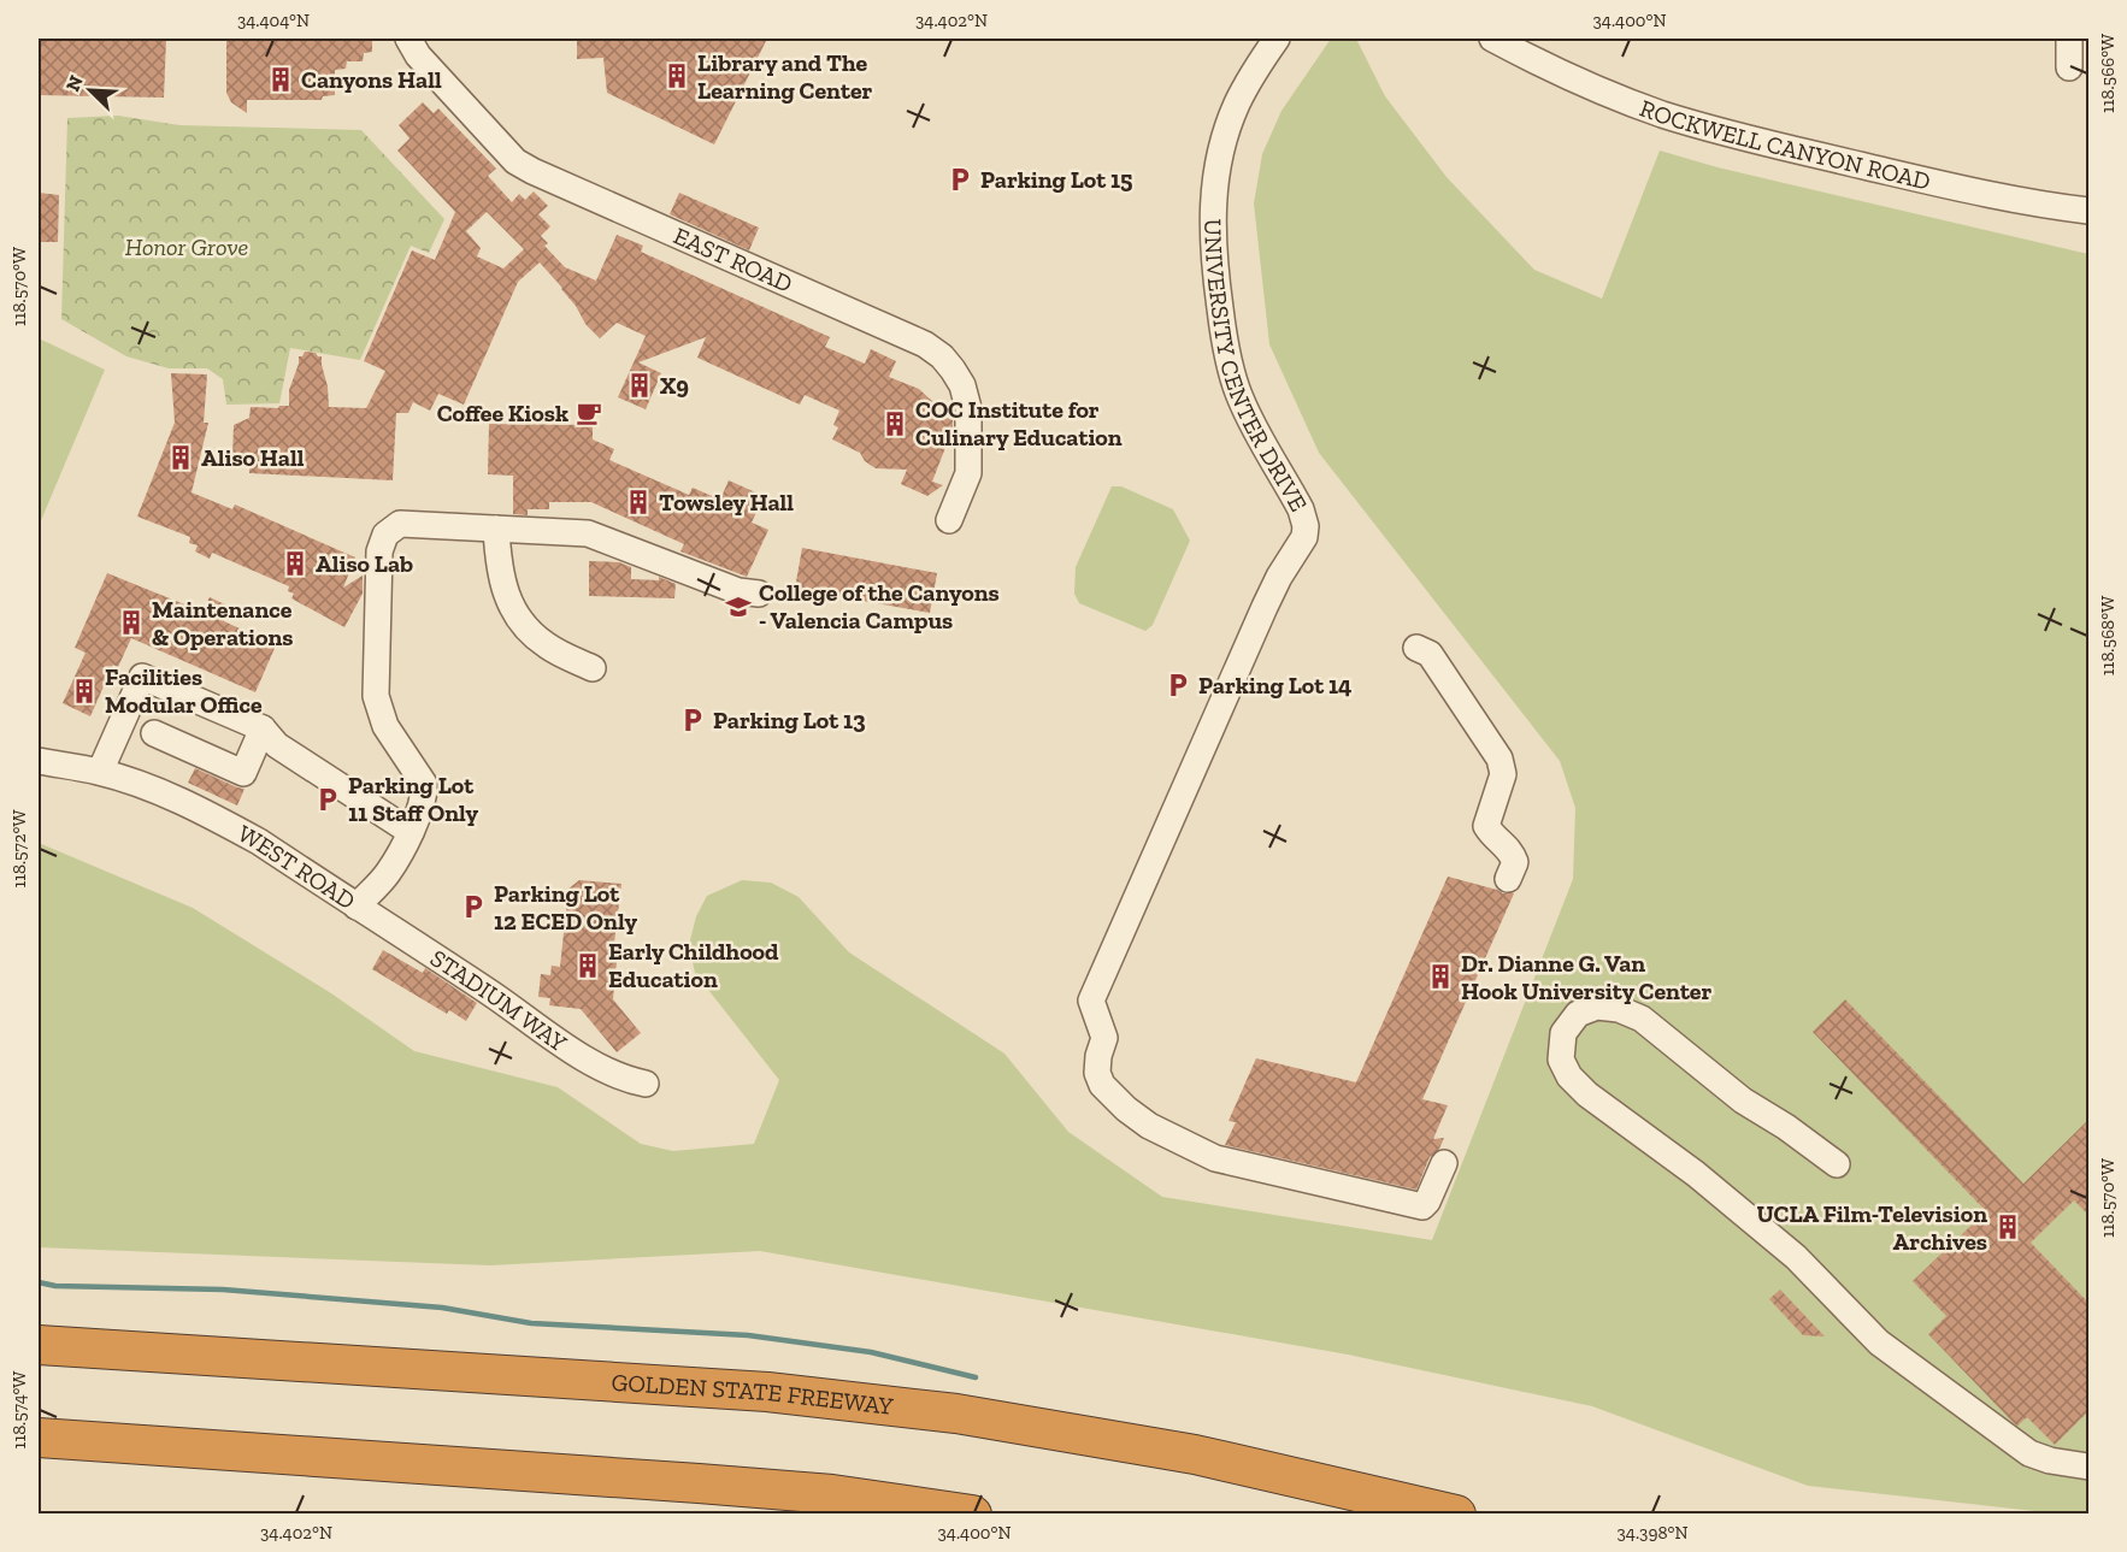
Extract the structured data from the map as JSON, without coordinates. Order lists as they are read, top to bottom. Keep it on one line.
{"streets":{"highway":["GOLDEN STATE FREEWAY"],"street":["ROCKWELL CANYON ROAD","EAST ROAD","UNIVERSITY CENTER DRIVE","WEST ROAD","STADIUM WAY"]},"crossings":[["WEST ROAD","STADIUM WAY"]],"parks":["Honor Grove"],"places":{"building":["Library and The Learning Center","Canyons Hall","X9","COC Institute for Culinary Education","Aliso Hall","Towsley Hall","Aliso Lab","Maintenance & Operations","Facilities Modular Office","Early Childhood Education","Dr. Dianne G. Van Hook University Center","UCLA Film-Television Archives"],"parking":["Parking Lot 15","Parking Lot 14","Parking Lot 13","Parking Lot 11 Staff Only","Parking Lot 12 ECED Only"],"cafe":["Coffee Kiosk"],"school or university":["College of the Canyons - Valencia Campus"]},"north":"top left","coordinates":["34.404°N","34.402°N","34.400°N","118.566°W","118.570°W","118.568°W","118.572°W","118.574°W","34.398°N"]}
